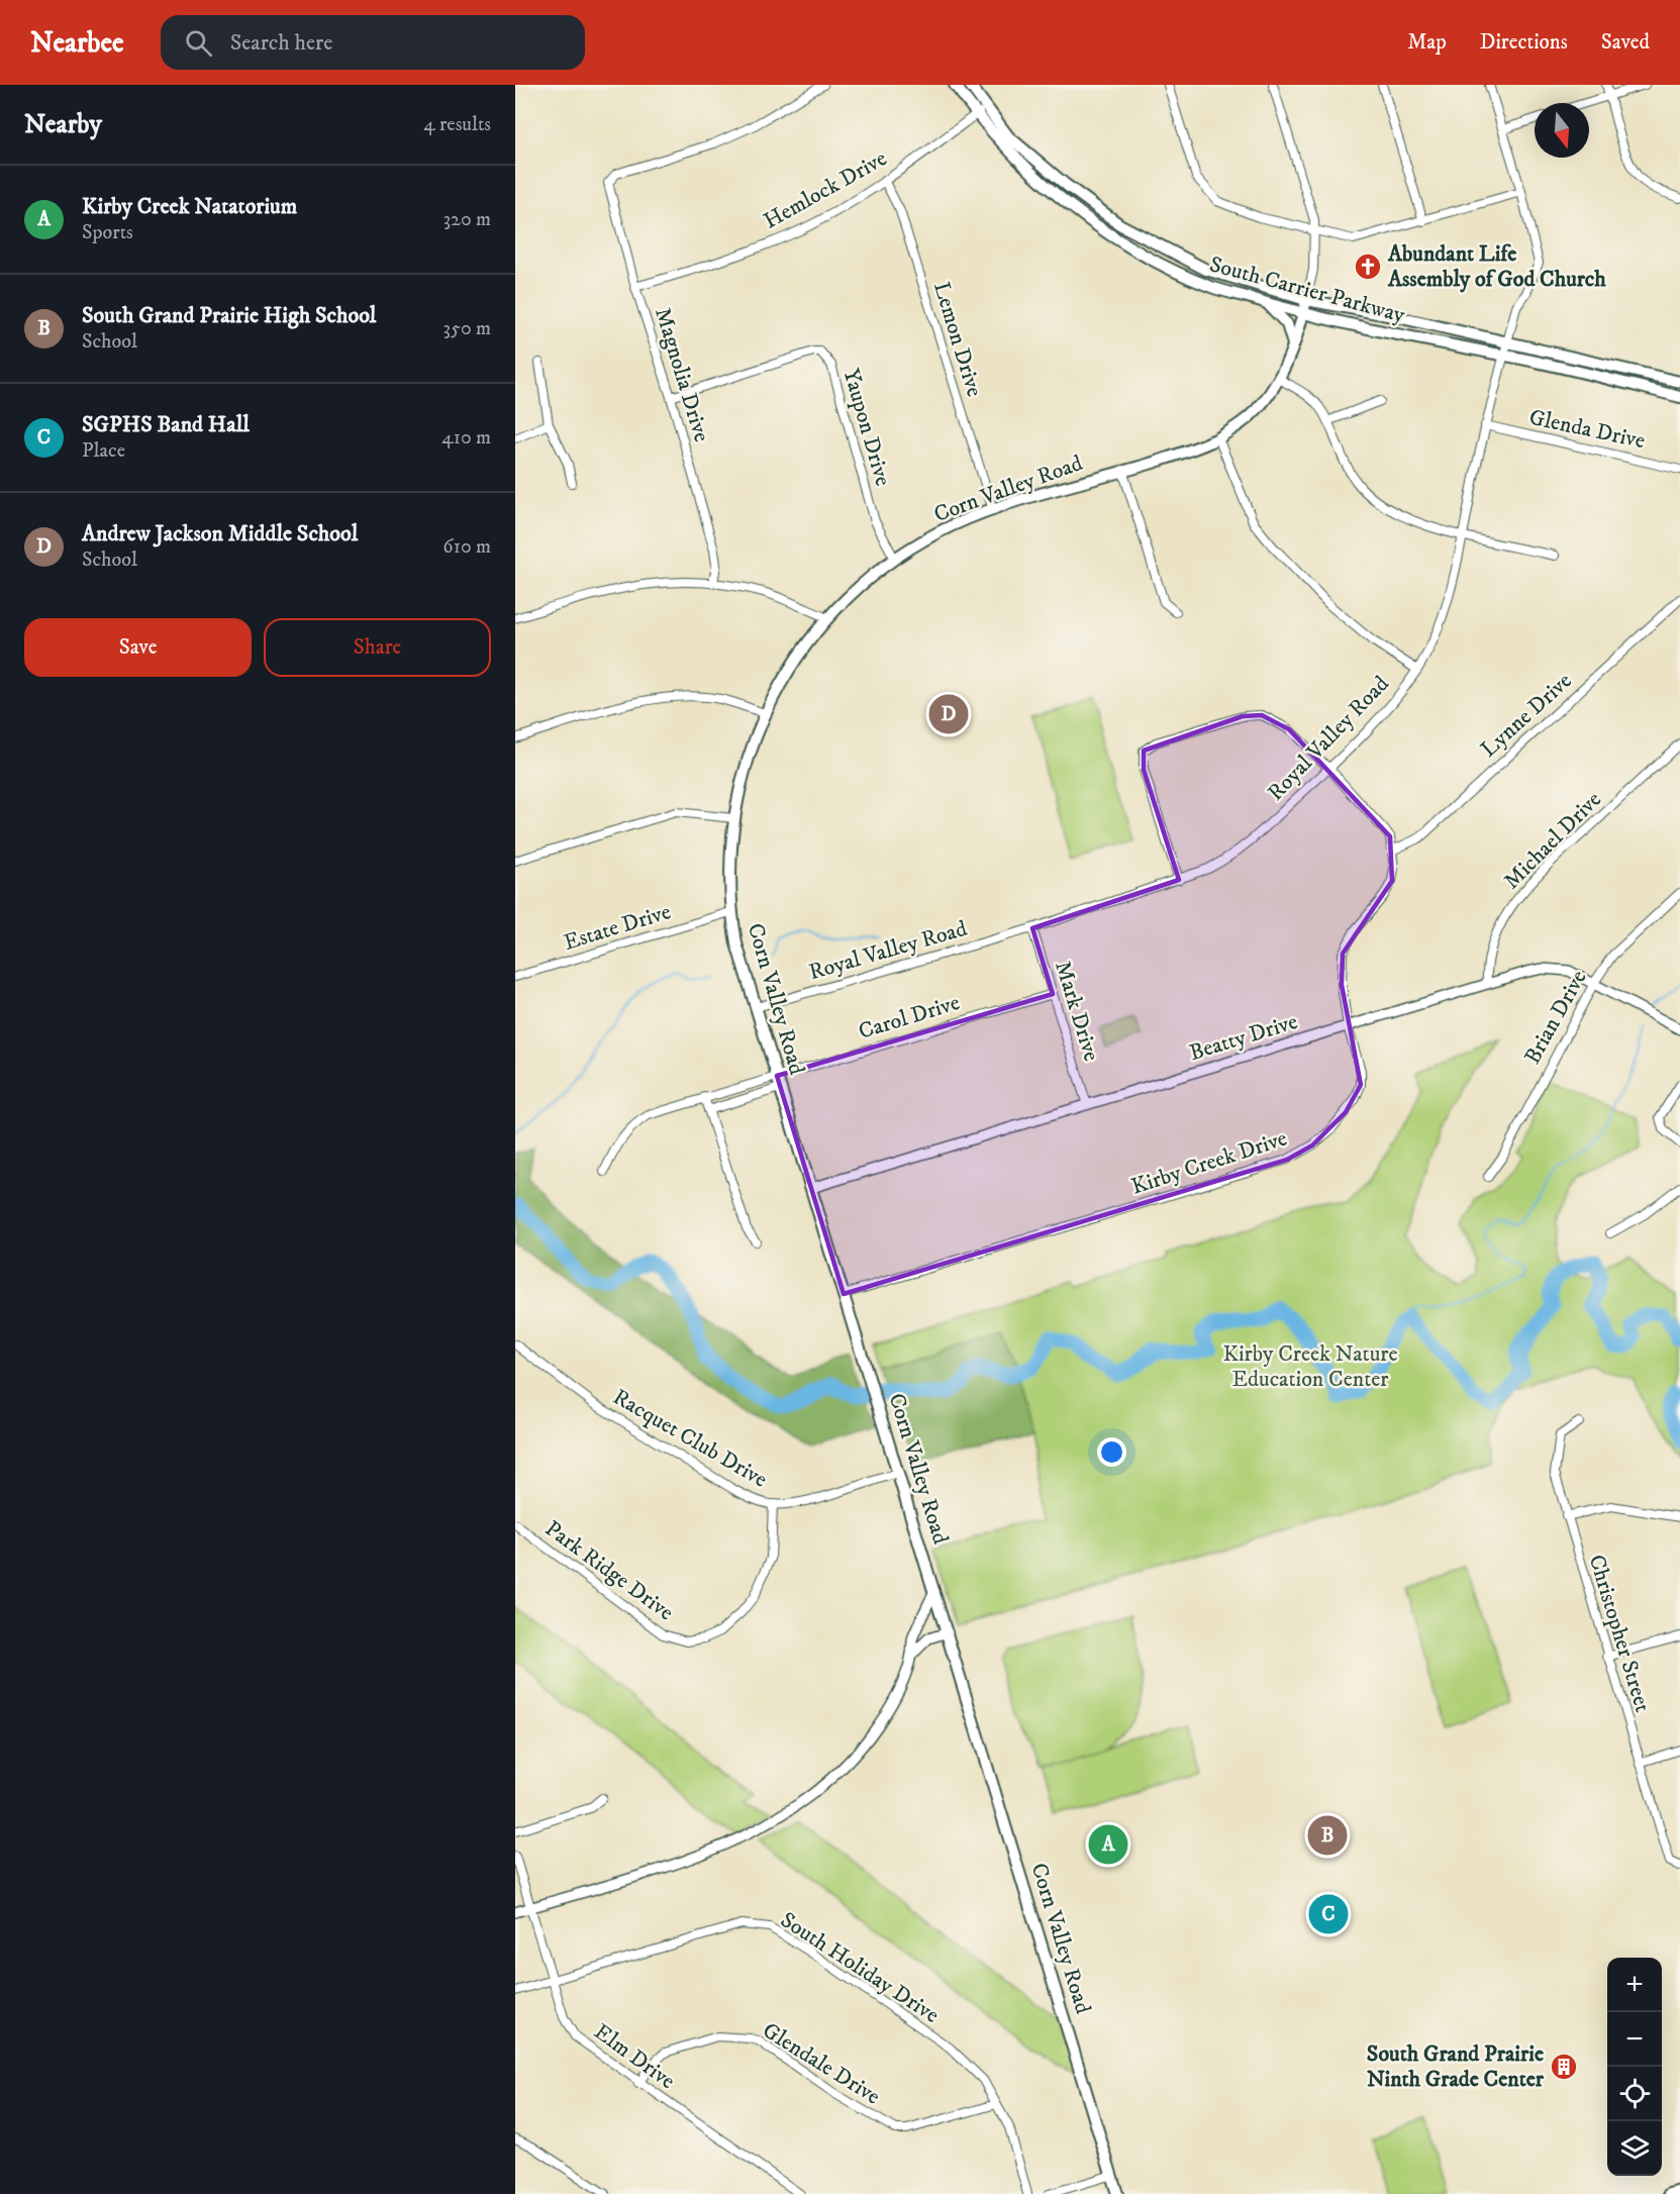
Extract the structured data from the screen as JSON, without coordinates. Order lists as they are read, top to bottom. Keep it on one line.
{"streets":{"main road":["South Carrier Parkway","Corn Valley Road"],"street":["Hemlock Drive","Lemon Drive","Magnolia Drive","Yaupon Drive","Glenda Drive","Lynne Drive","Royal Valley Road","Michael Drive","Estate Drive","Mark Drive","Carol Drive","Brian Drive","Beatty Drive","Kirby Creek Drive","Racquet Club Drive","Park Ridge Drive","Christopher Street","South Holiday Drive","Elm Drive","Glendale Drive"]},"crossings":[["Hemlock Drive","South Carrier Parkway"],["Hemlock Drive","Lemon Drive"],["Hemlock Drive","Magnolia Drive"],["South Carrier Parkway","Corn Valley Road"],["South Carrier Parkway","Royal Valley Road"],["Lemon Drive","Corn Valley Road"],["Magnolia Drive","Yaupon Drive"],["Yaupon Drive","Corn Valley Road"],["Glenda Drive","Royal Valley Road"],["Corn Valley Road","Royal Valley Road"],["Corn Valley Road","Estate Drive"],["Corn Valley Road","Carol Drive"],["Corn Valley Road","Beatty Drive"],["Corn Valley Road","Kirby Creek Drive"],["Corn Valley Road","Racquet Club Drive"],["Lynne Drive","Kirby Creek Drive"],["Royal Valley Road","Mark Drive"],["Royal Valley Road","Kirby Creek Drive"],["Michael Drive","Beatty Drive"],["Mark Drive","Carol Drive"],["Mark Drive","Beatty Drive"],["Brian Drive","Beatty Drive"],["Beatty Drive","Kirby Creek Drive"],["Racquet Club Drive","Park Ridge Drive"],["South Holiday Drive","Elm Drive"],["South Holiday Drive","Glendale Drive"],["Elm Drive","Glendale Drive"]],"parks":["Kirby Creek Nature Education Center"],"places":{"church":["Abundant Life Assembly of God Church"],"building":["South Grand Prairie Ninth Grade Center"]},"north":"bottom","page":{"header":"Nearbee","search":"Search here","nav":["Map","Directions","Saved"],"heading":["Nearby","4 results"],"list":[{"mark":"A","name":"Kirby Creek Natatorium","note":"Sports","value":"320 m"},{"mark":"B","name":"South Grand Prairie High School","note":"School","value":"350 m"},{"mark":"C","name":"SGPHS Band Hall","note":"Place","value":"410 m"},{"mark":"D","name":"Andrew Jackson Middle School","note":"School","value":"610 m"}],"buttons":["Save","Share"],"pins":["D","B","A","C"],"map_buttons":["+","−"]}}
